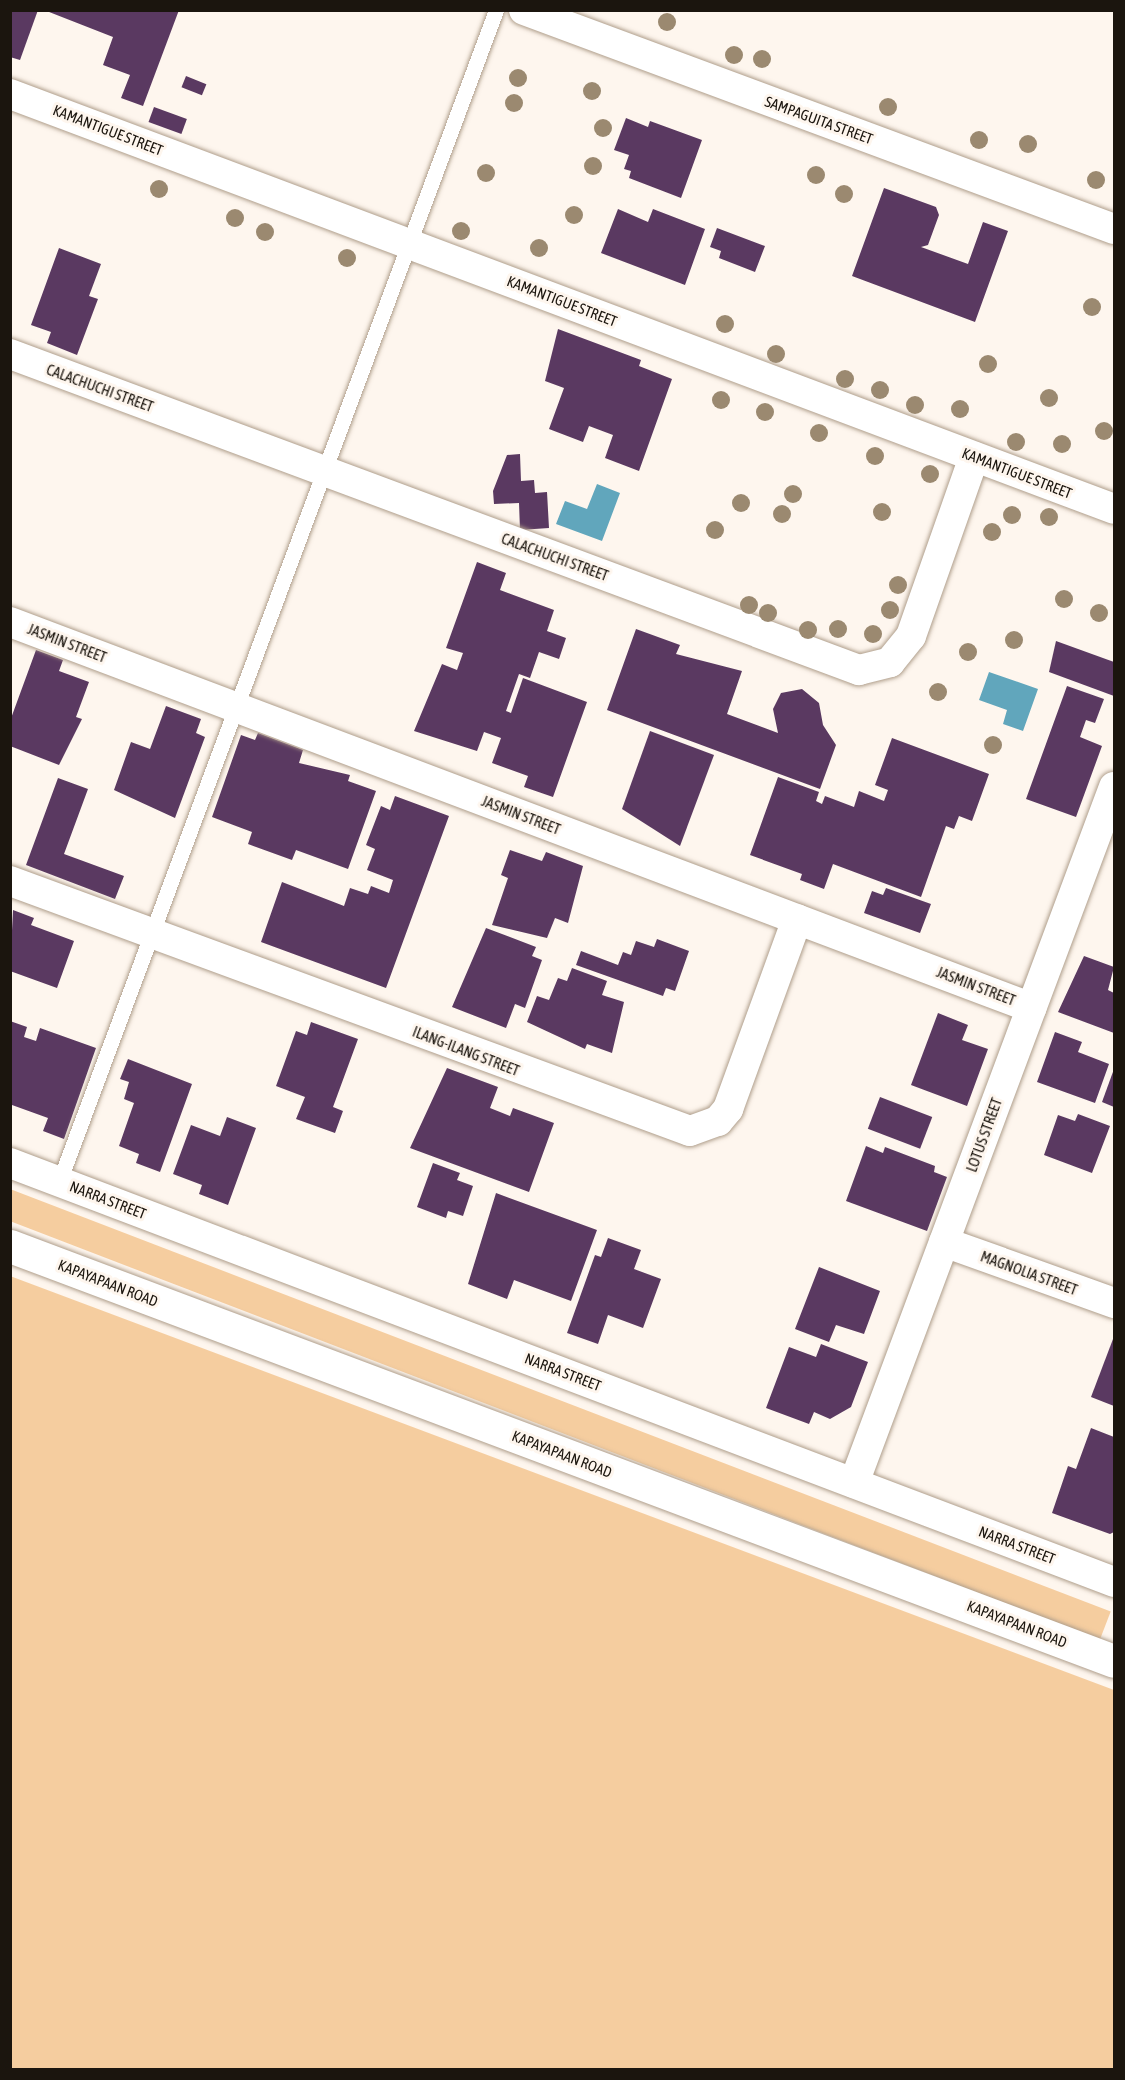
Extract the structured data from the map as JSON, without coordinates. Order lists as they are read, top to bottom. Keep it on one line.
{"streets":{"street":["SAMPAGUITA STREET","KAMANTIGUE STREET","CALACHUCHI STREET","JASMIN STREET","ILANG-ILANG STREET","LOTUS STREET","NARRA STREET","MAGNOLIA STREET","KAPAYAPAAN ROAD"]},"crossings":[["KAMANTIGUE STREET","CALACHUCHI STREET"],["JASMIN STREET","ILANG-ILANG STREET"],["JASMIN STREET","LOTUS STREET"],["LOTUS STREET","NARRA STREET"],["LOTUS STREET","MAGNOLIA STREET"]]}
